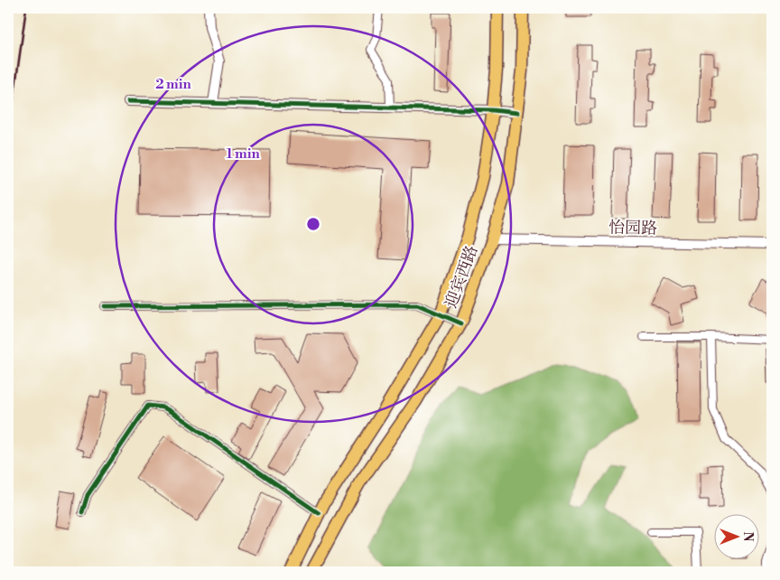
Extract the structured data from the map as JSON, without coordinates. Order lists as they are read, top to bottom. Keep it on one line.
{"streets":{"highway":["迎宾西路"],"street":["怡园路"]},"crossings":[["怡园路","迎宾西路"]],"north":"right","rings":["2 min","1 min"]}
